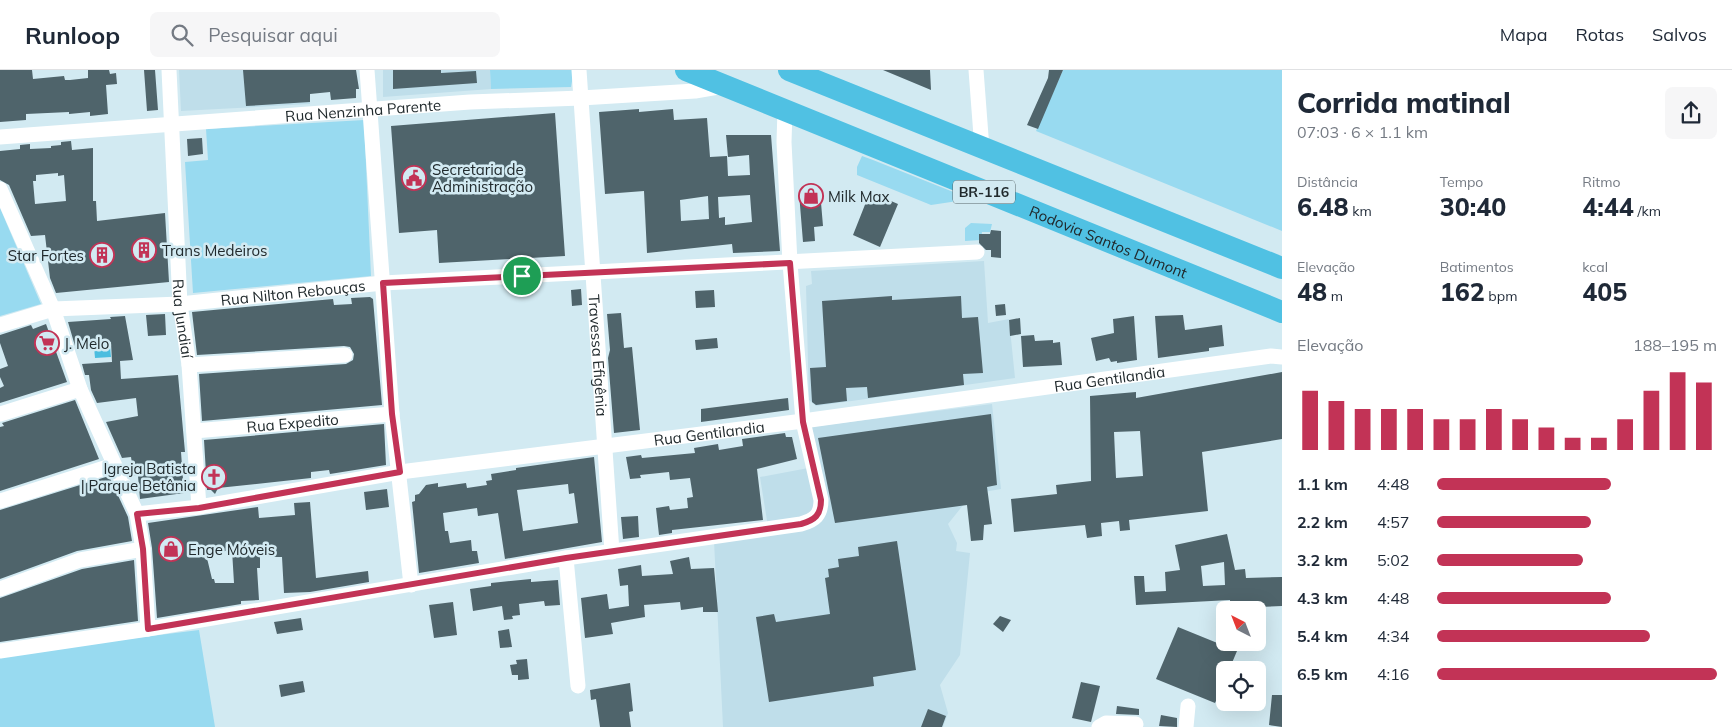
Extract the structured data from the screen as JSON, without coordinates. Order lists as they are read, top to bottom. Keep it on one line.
{"streets":{"highway":["BR-116","Rodovia Santos Dumont"],"street":["Rua Nenzinha Parente","Rua Nilton Rebouças","Rua Jundiaí","Travessa Efigênia","Rua Gentilandia","Rua Expedito"]},"crossings":[["Rua Nenzinha Parente","Rodovia Santos Dumont"],["Rua Nenzinha Parente","Rua Jundiaí"],["Rua Nenzinha Parente","Travessa Efigênia"],["Rua Nilton Rebouças","Rua Jundiaí"],["Rua Nilton Rebouças","Travessa Efigênia"],["Rua Jundiaí","Rua Gentilandia"],["Rua Jundiaí","Rua Expedito"],["Travessa Efigênia","Rua Gentilandia"]],"places":{"public building":["Secretaria de Administração"],"shop":["Milk Max","Enge Móveis"],"building":["Trans Medeiros","Star Fortes"],"supermarket":["J. Melo"],"church":["Igreja Batista | Parque Betânia"]},"north":"top left","page":{"header":"Runloop","search":"Pesquisar aqui","nav":["Mapa","Rotas","Salvos"],"heading":["Corrida matinal","07:03 · 6 × 1.1 km"],"stats":[["Distância","6.48 km"],["Tempo","30:40"],["Ritmo","4:44 /km"],["Elevação","48 m"],["Batimentos","162 bpm"],["kcal","405"]],"chart":["Elevação","188–195 m"],"list":[{"name":"1.1 km","note":"4:48"},{"name":"2.2 km","note":"4:57"},{"name":"3.2 km","note":"5:02"},{"name":"4.3 km","note":"4:48"},{"name":"5.4 km","note":"4:34"},{"name":"6.5 km","note":"4:16"}]}}
